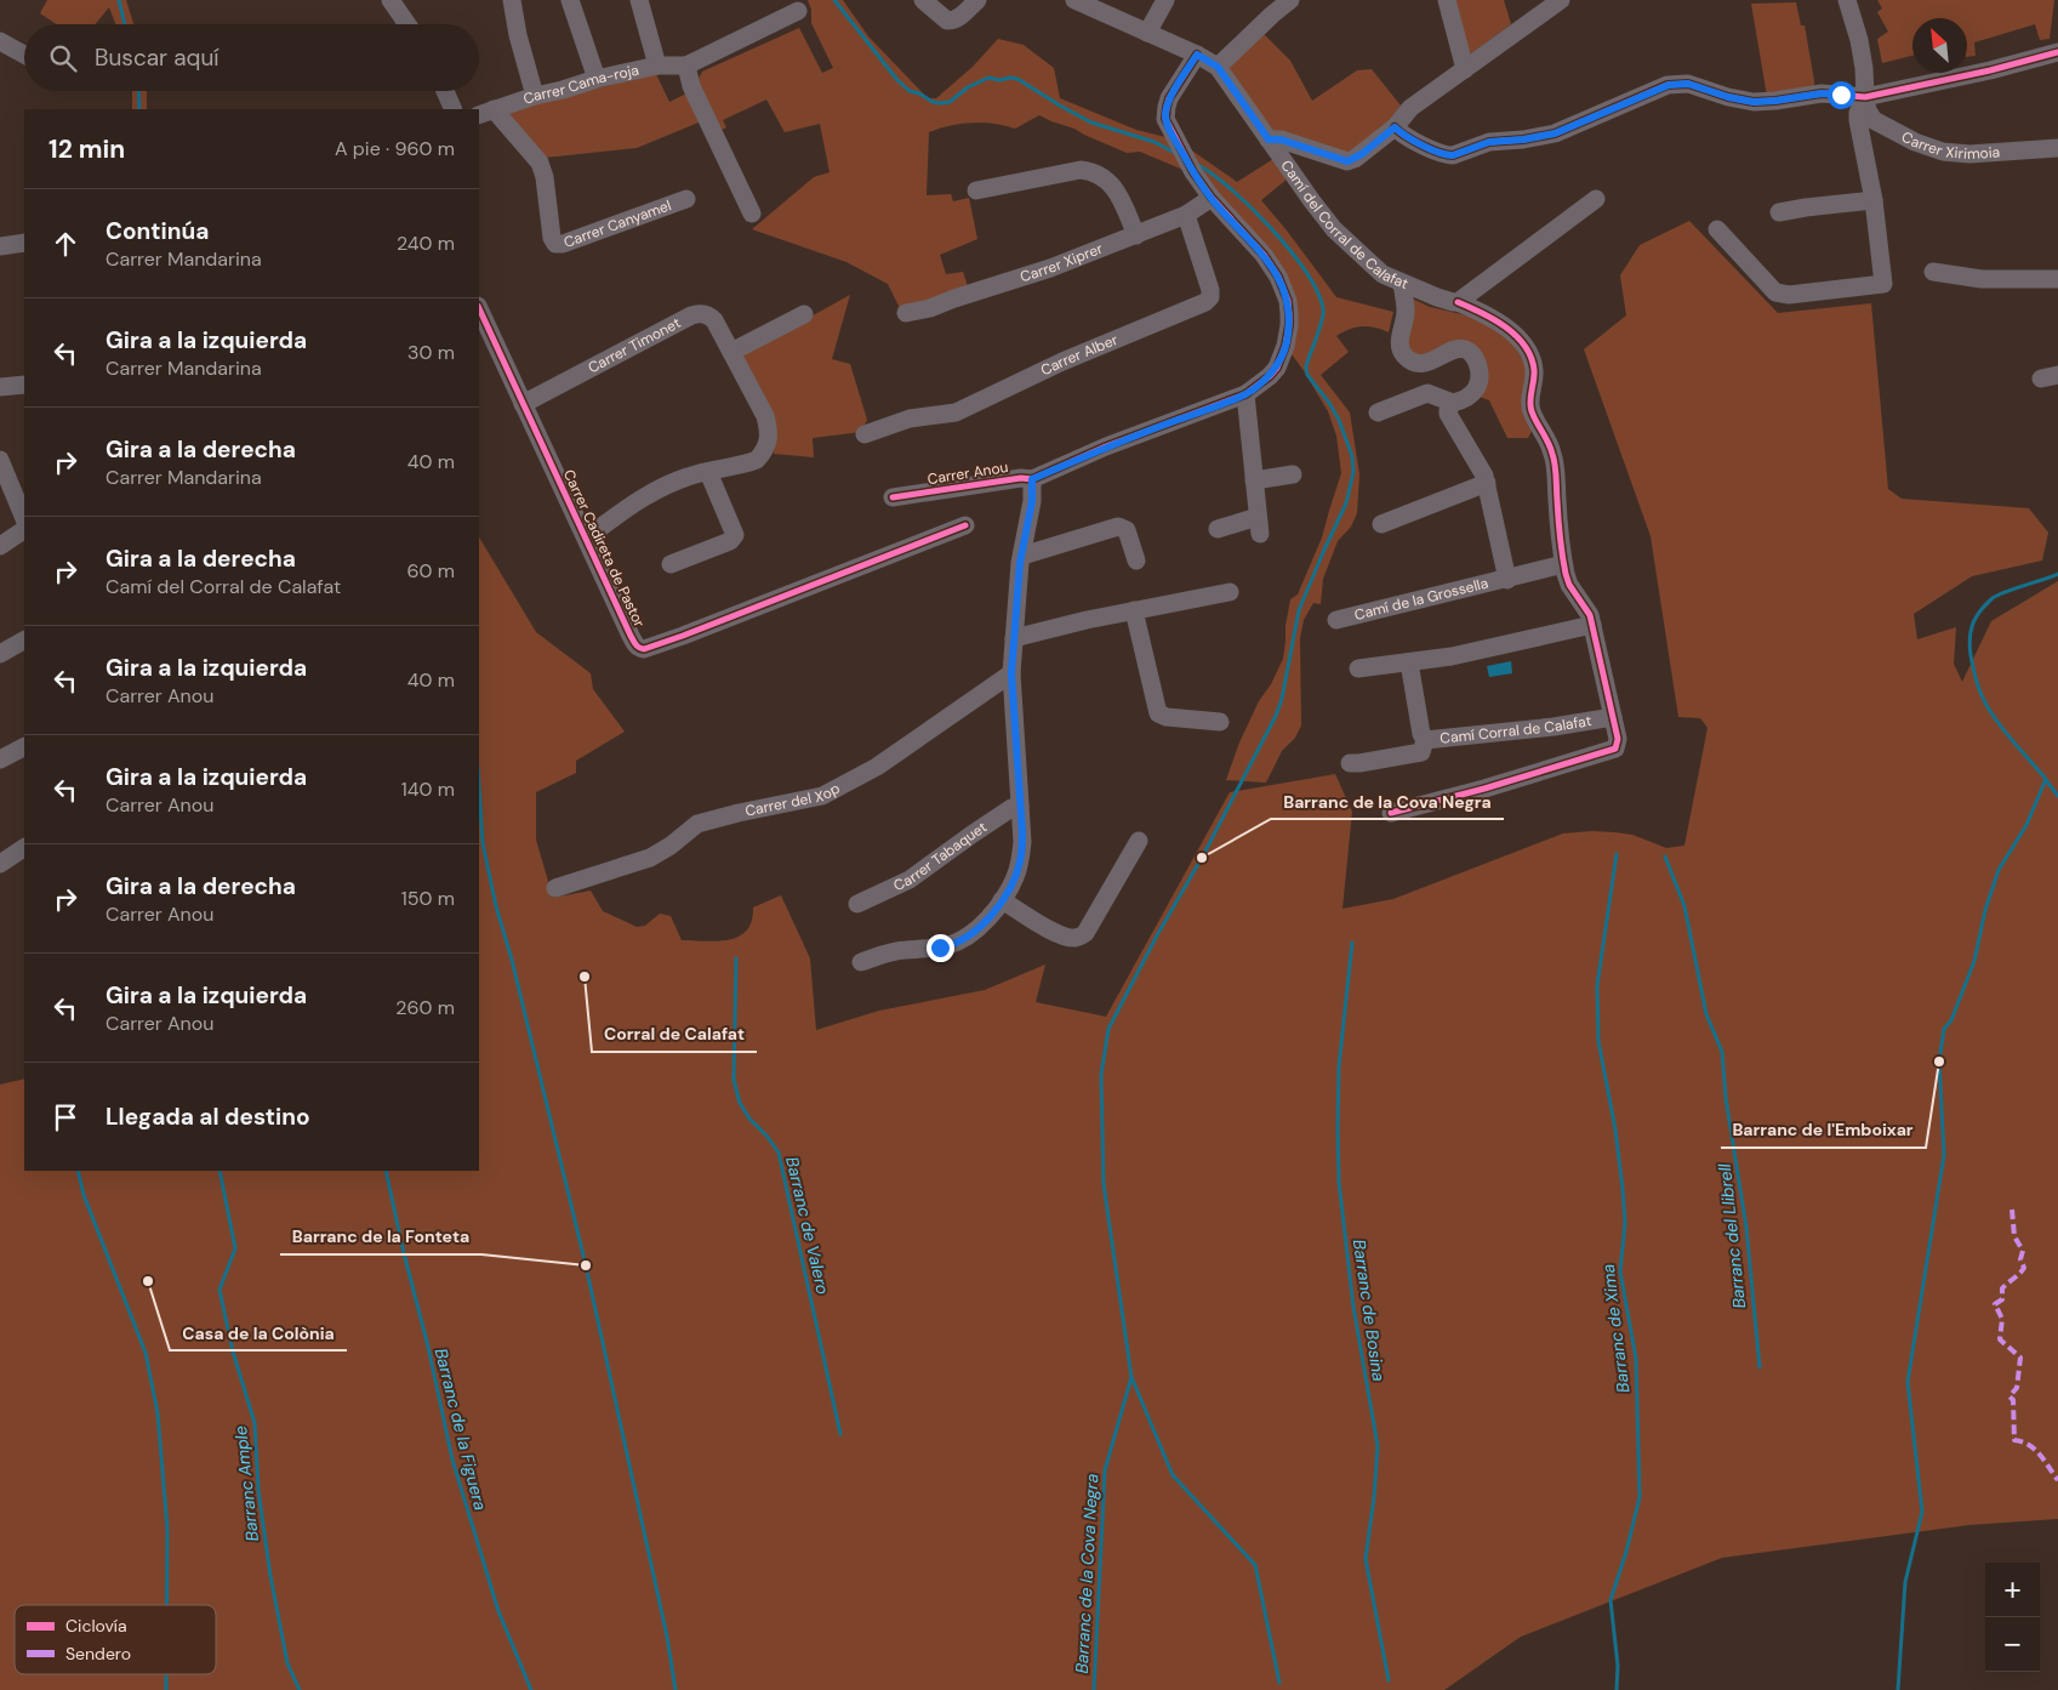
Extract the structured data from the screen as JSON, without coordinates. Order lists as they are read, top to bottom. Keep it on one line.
{"streets":{"street":["Carrer Cama-roja","Carrer Xirimoia","Camí del Corral de Calafat","Carrer Canyamel","Carrer Xiprer","Carrer Timonet","Carrer Alber","Carrer Anou","Carrer Cadireta de Pastor","Camí de la Grossella","Camí Corral de Calafat","Carrer del Xop","Carrer Tabaquet"]},"crossings":[["Carrer Cama-roja","Carrer Canyamel"],["Camí del Corral de Calafat","Carrer Anou"],["Camí del Corral de Calafat","Camí de la Grossella"],["Camí del Corral de Calafat","Camí Corral de Calafat"],["Carrer Xiprer","Carrer Alber"],["Carrer Xiprer","Carrer Anou"],["Carrer Timonet","Carrer Cadireta de Pastor"]],"water":["Barranc de Valero","Barranc del Llibrell","Barranc de Bosina","Barranc de Xima","Barranc de la Figuera","Barranc Ample","Barranc de la Cova Negra"],"places":["Barranc de la Cova Negra","Corral de Calafat","Barranc de l'Emboixar","Barranc de la Fonteta","Casa de la Colònia"],"legend":["Ciclovía","Sendero"],"north":"top left","page":{"search":"Buscar aquí","heading":["12 min","A pie · 960 m"],"list":[["Continúa","Carrer Mandarina","240 m"],["Gira a la izquierda","Carrer Mandarina","30 m"],["Gira a la derecha","Carrer Mandarina","40 m"],["Gira a la derecha","Camí del Corral de Calafat","60 m"],["Gira a la izquierda","Carrer Anou","40 m"],["Gira a la izquierda","Carrer Anou","140 m"],["Gira a la derecha","Carrer Anou","150 m"],["Gira a la izquierda","Carrer Anou","260 m"],"Llegada al destino"],"map_buttons":["+","−"]}}
